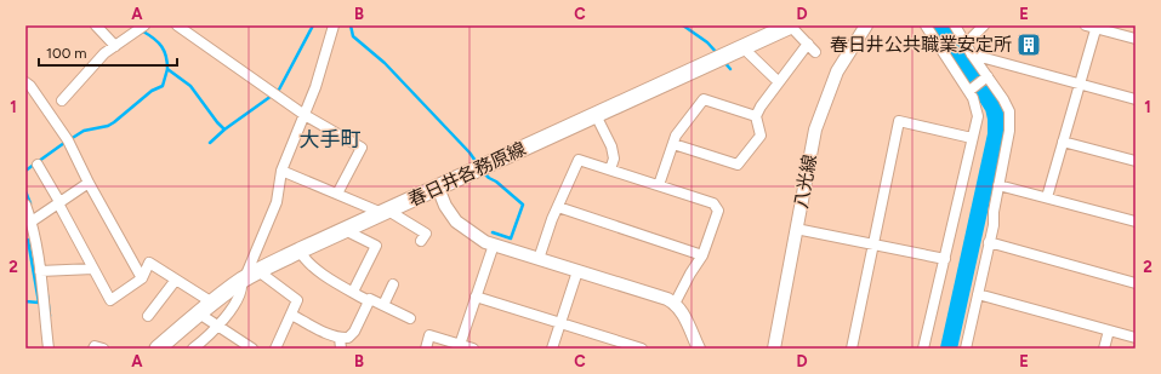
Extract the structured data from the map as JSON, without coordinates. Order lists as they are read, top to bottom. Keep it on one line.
{"streets":{"main road":["春日井各務原線"],"street":["八光線"]},"districts":["大手町"],"places":{"building":["春日井公共職業安定所"]},"scale_bar":"100 m","grid":{"columns":["A","B","C","D","E"],"rows":["1","2"]}}
